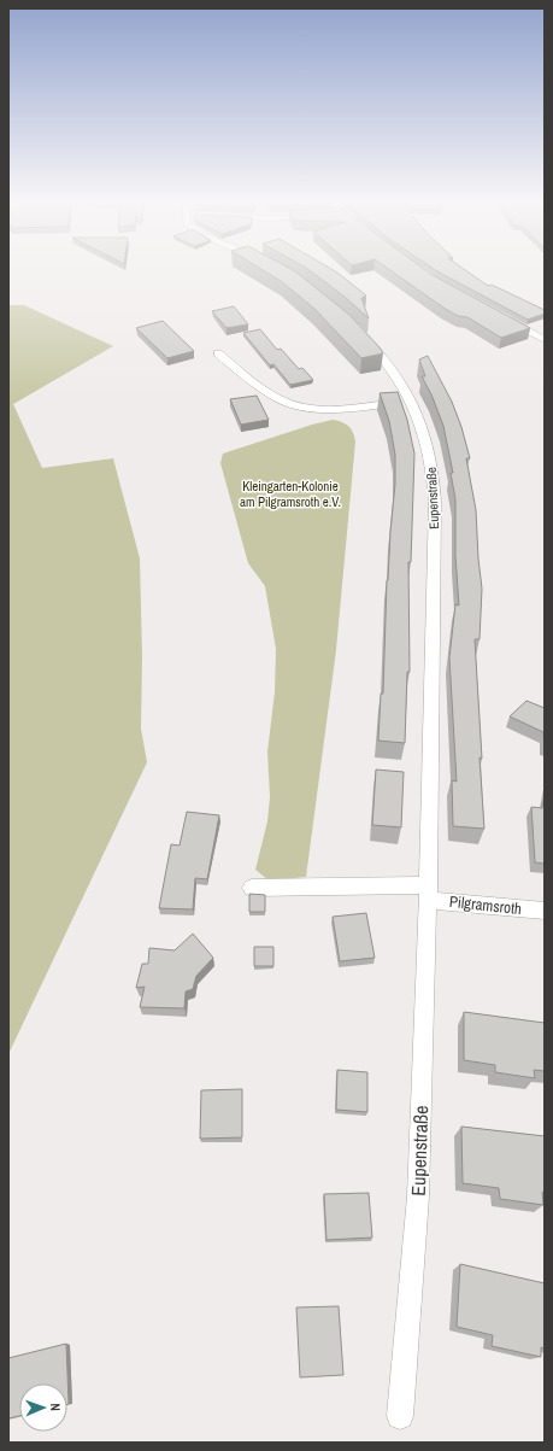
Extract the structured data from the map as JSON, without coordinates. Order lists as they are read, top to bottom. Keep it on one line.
{"streets":{"street":["Eupenstraße","Pilgramsroth"]},"crossings":[["Eupenstraße","Pilgramsroth"]],"parks":["Kleingarten-Kolonie am Pilgramsroth e.V."],"north":"right"}
